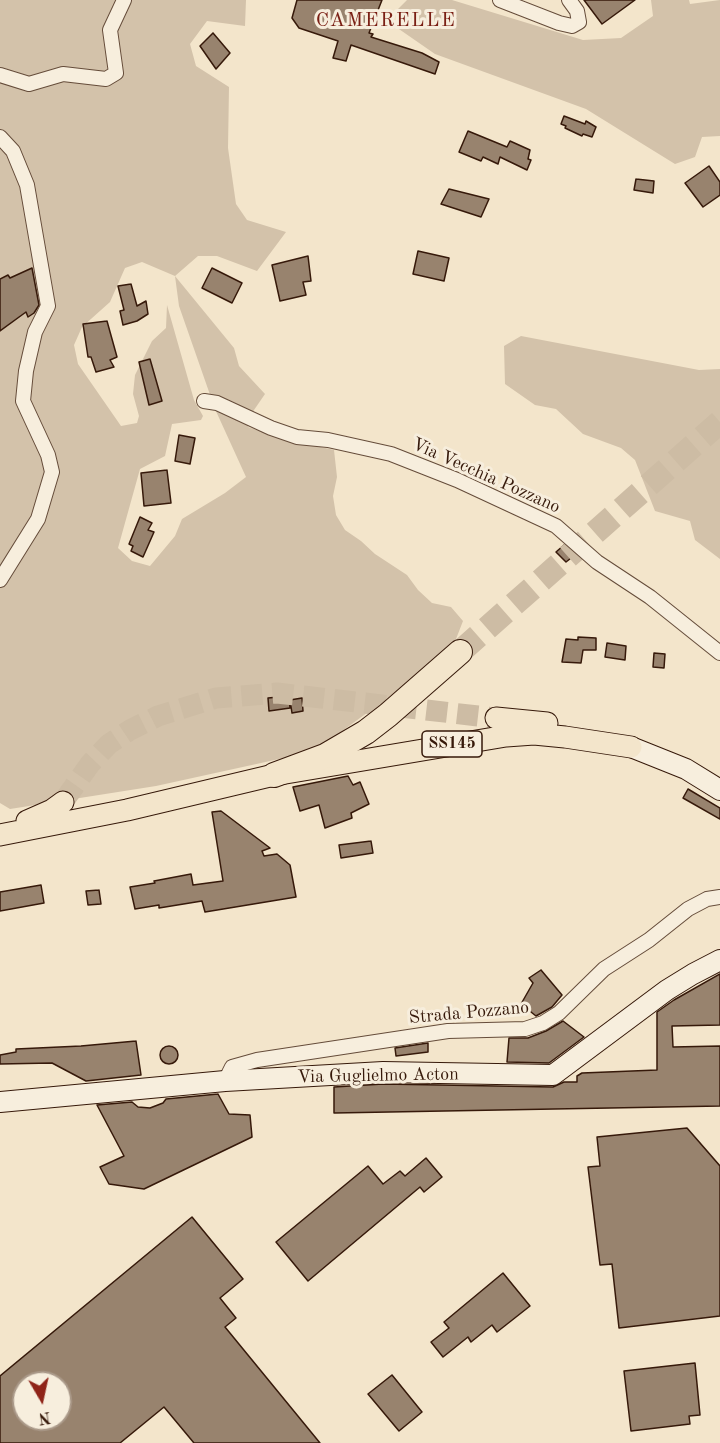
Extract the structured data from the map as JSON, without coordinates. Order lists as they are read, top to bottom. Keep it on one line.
{"streets":{"main road":["SS145"],"street":["Via Vecchia Pozzano","Strada Pozzano","Via Guglielmo Acton"]},"crossings":[["Strada Pozzano","Via Guglielmo Acton"]],"districts":["CAMERELLE"],"north":"bottom"}
